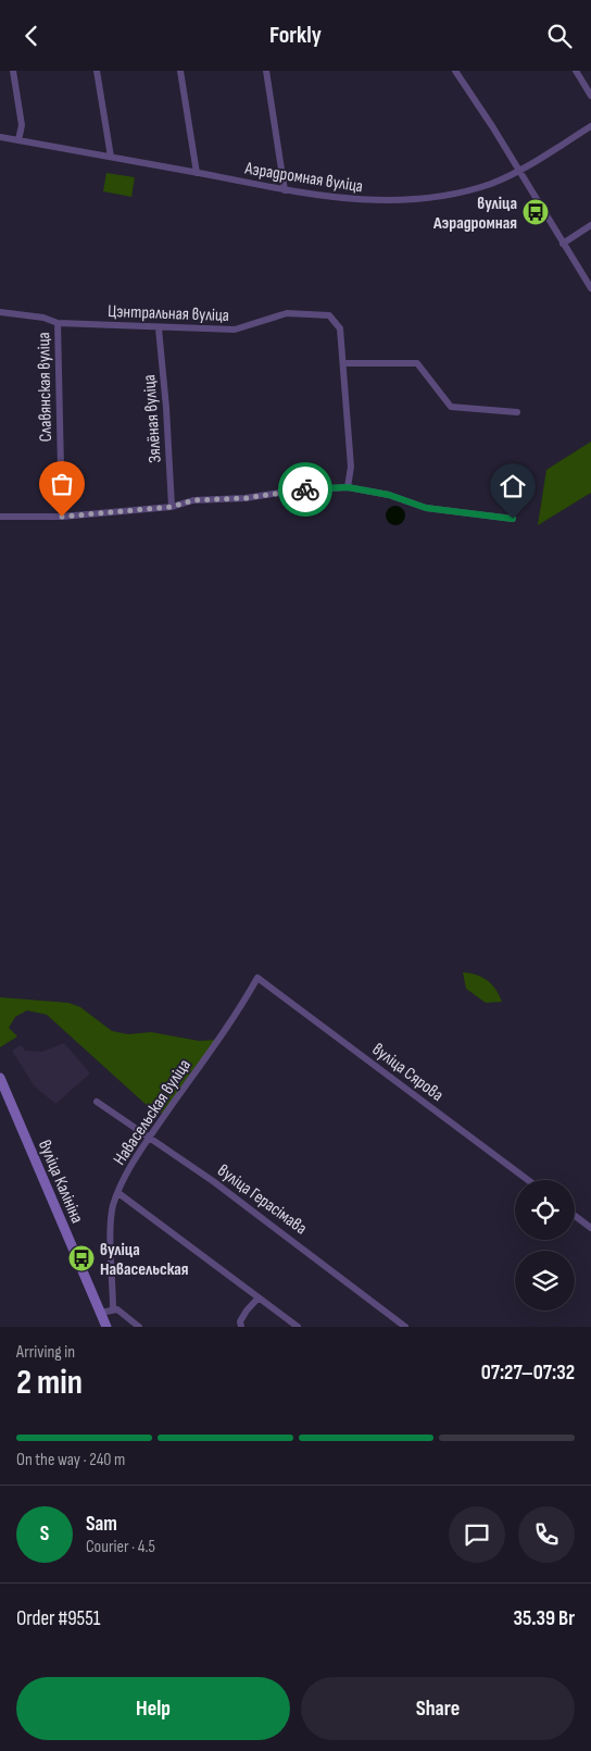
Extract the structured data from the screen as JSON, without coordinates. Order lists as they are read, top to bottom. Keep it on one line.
{"streets":{"main road":["вуліца Калініна"],"street":["Аэрадромная вуліца","Цэнтральная вуліца","Славянская вуліца","Зялёная вуліца","вуліца Сярова","Навасельская вуліца","вуліца Герасімава"]},"crossings":[["Цэнтральная вуліца","Славянская вуліца"],["Цэнтральная вуліца","Зялёная вуліца"],["вуліца Сярова","Навасельская вуліца"],["Навасельская вуліца","вуліца Герасімава"]],"places":{"bus stop":["вуліца Аэрадромная","вуліца Навасельская"]},"page":{"header":"Forkly","heading":["2 min","Arriving in","07:27–07:32"],"panel":["Sam","Courier · 4.5","Order #9551","35.39 Br"],"bar":"On the way · 240 m","round":"S","buttons":["Help","Share"]}}
